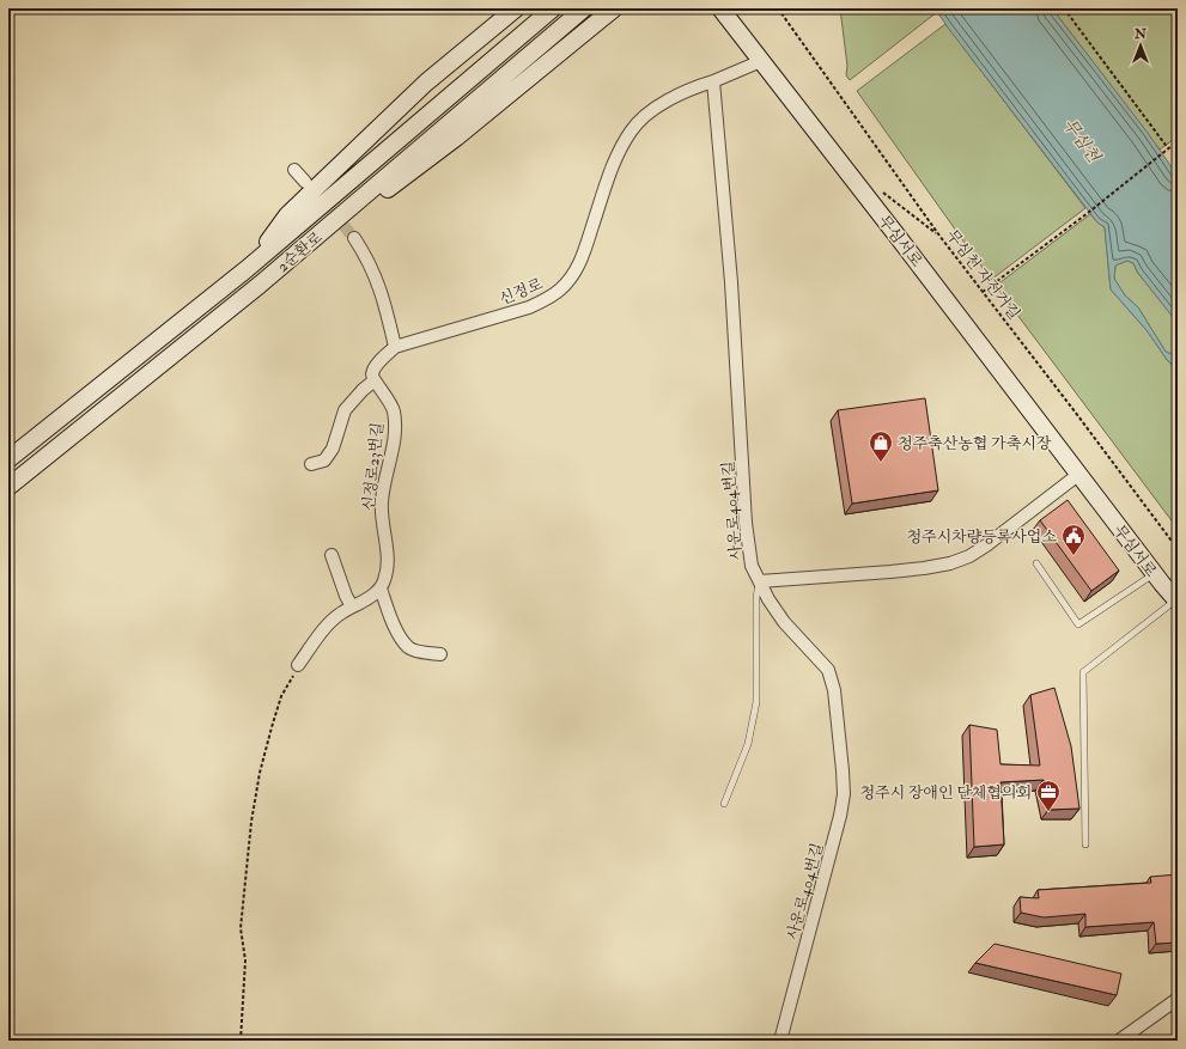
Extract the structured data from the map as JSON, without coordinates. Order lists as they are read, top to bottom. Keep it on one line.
{"streets":{"street":["무심서로","2순환로","신정로","신정로23번길","사운로404번길"],"path":["무심천 자전거길"]},"crossings":[["신정로","사운로404번길"]],"water":["무심천"],"places":{"shop":["청주축산농협 가축시장"],"public building":["청주시차량등록사업소"],"office":["청주시 장애인 단체협의회"]},"north":"top"}
